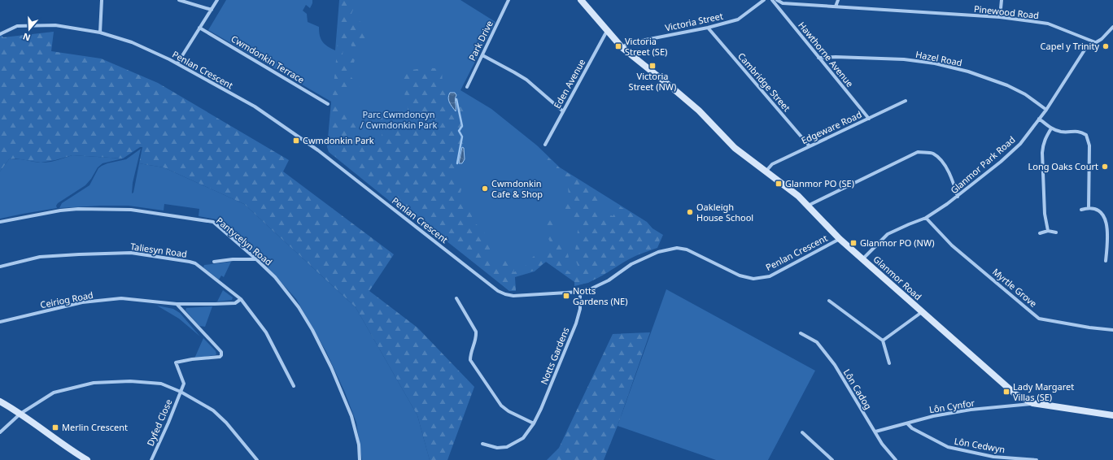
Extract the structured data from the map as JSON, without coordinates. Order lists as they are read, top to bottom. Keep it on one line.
{"streets":{"street":["Pinewood Road","Victoria Street","Park Drive","Hawthorne Avenue","Hazel Road","Cwmdonkin Terrace","Penlan Crescent","Cambridge Street","Eden Avenue","Edgeware Road","Glanmor Park Road","Pantycelyn Road","Taliesyn Road","Glanmor Road","Myrtle Grove","Ceiriog Road","Notts Gardens","Lôn Cadog","Lôn Cynfor","Dyfed Close","Lôn Cedwyn"]},"crossings":[["Pinewood Road","Glanmor Park Road"],["Victoria Street","Cambridge Street"],["Victoria Street","Glanmor Road"],["Hawthorne Avenue","Hazel Road"],["Hawthorne Avenue","Edgeware Road"],["Hazel Road","Glanmor Park Road"],["Penlan Crescent","Glanmor Road"],["Penlan Crescent","Notts Gardens"],["Cambridge Street","Edgeware Road"],["Eden Avenue","Glanmor Road"],["Edgeware Road","Glanmor Road"],["Glanmor Park Road","Glanmor Road"],["Glanmor Park Road","Myrtle Grove"],["Taliesyn Road","Ceiriog Road"],["Glanmor Road","Lôn Cynfor"],["Lôn Cadog","Lôn Cynfor"],["Lôn Cynfor","Lôn Cedwyn"]],"parks":["Parc Cwmdoncyn / Cwmdonkin Park"],"places":{"transit":["Victoria Street (SE)","Victoria Street (NW)","Cwmdonkin Park","Glanmor PO (SE)","Glanmor PO (NW)","Notts Gardens (NE)","Lady Margaret Villas (SE)","Merlin Crescent"],"other":["Capel y Trinity","Long Oaks Court","Cwmdonkin Cafe & Shop","Oakleigh House School"]},"north":"bottom"}
